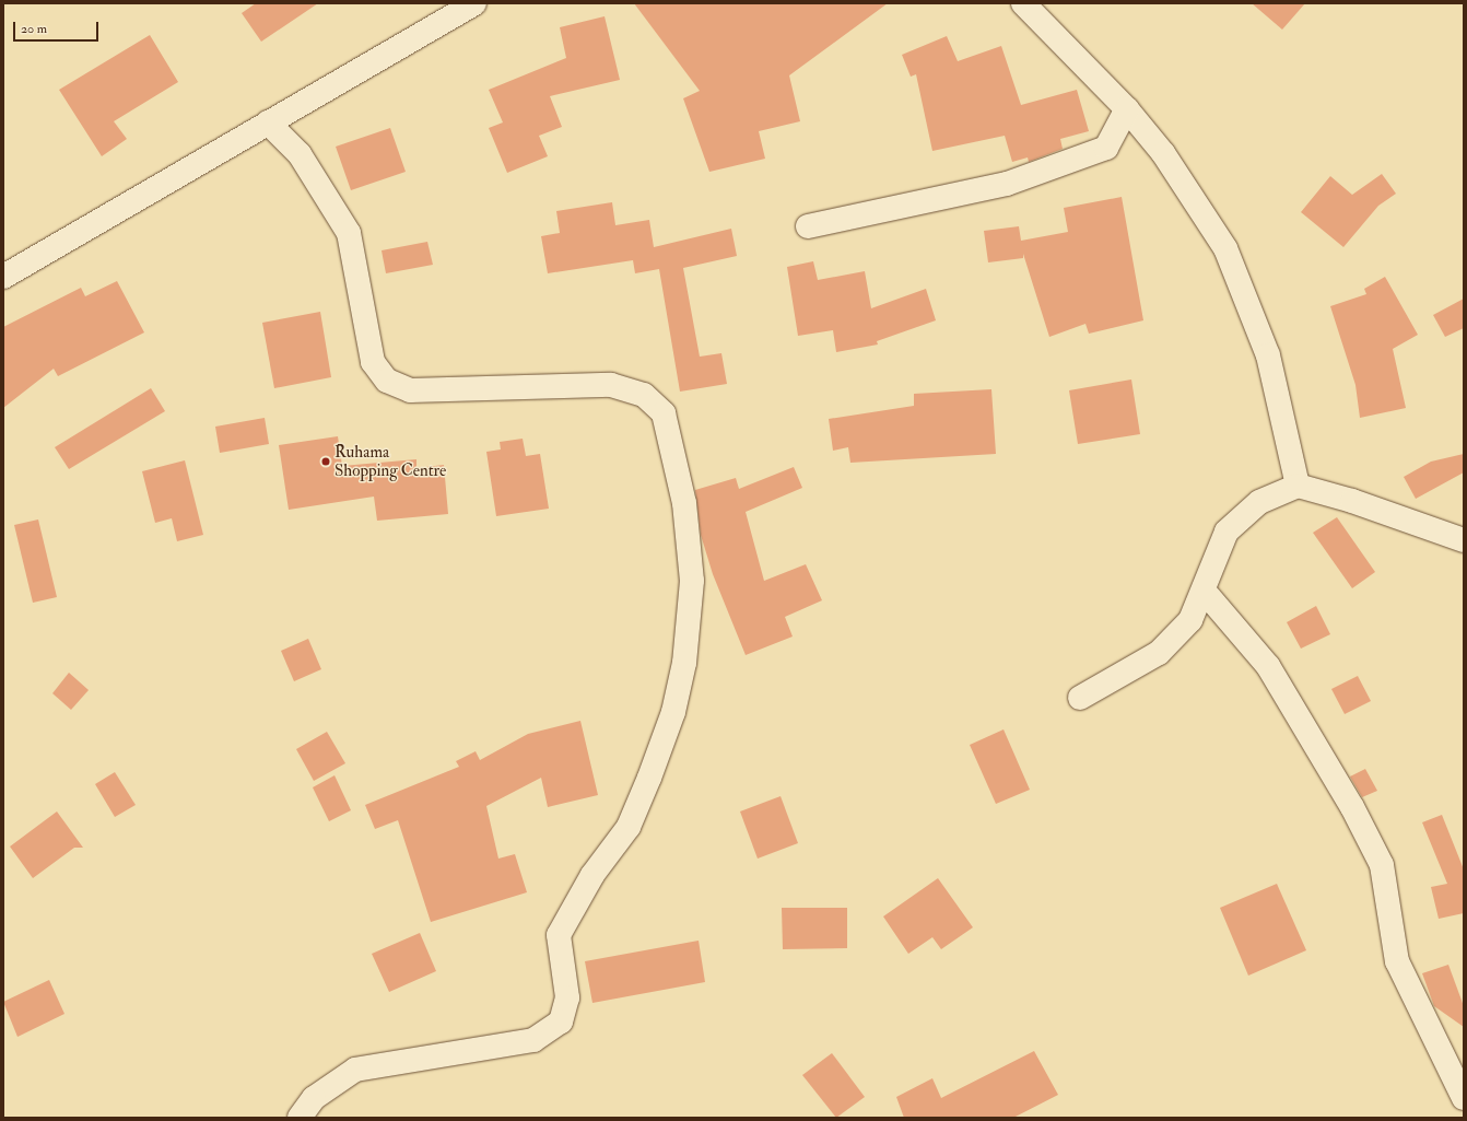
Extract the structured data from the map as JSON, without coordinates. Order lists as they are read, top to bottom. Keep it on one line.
{"places":["Ruhama Shopping Centre"],"scale_bar":"20 m"}
